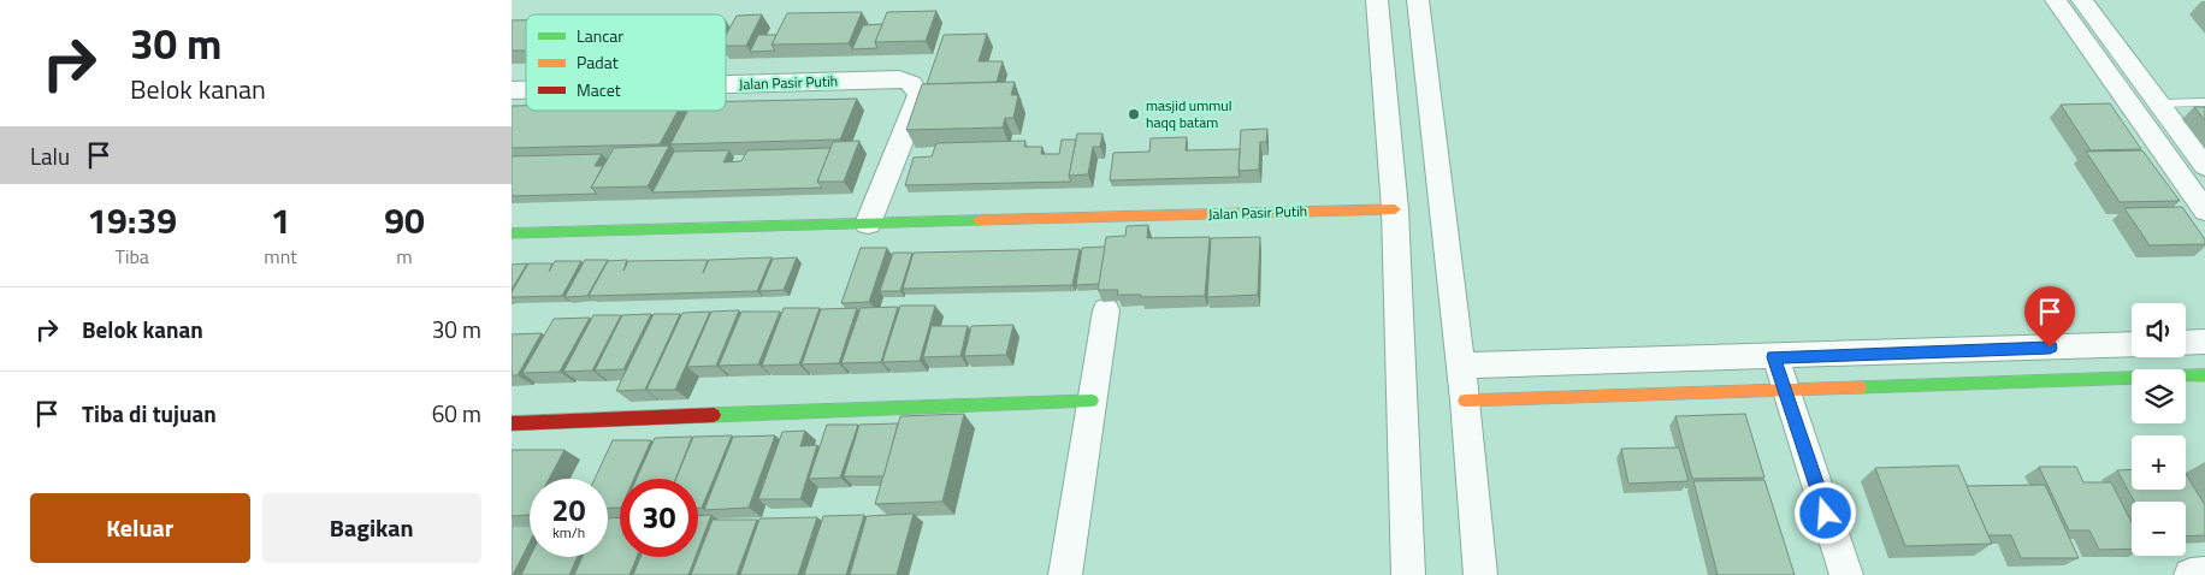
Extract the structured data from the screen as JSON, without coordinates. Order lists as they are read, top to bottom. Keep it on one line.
{"streets":{"street":["Jalan Pasir Putih"]},"places":["masjid ummul haqq batam"],"legend":["Lancar","Padat","Macet"],"page":{"turn":["30 m","Belok kanan"],"then":"Lalu","eta":["19:39","Tiba","1","mnt","90","m"],"list":[{"name":"Belok kanan","value":"30 m"},{"name":"Tiba di tujuan","value":"60 m"}],"map_buttons":["+","−"],"speed":"20 km/h","limit":"30","buttons":["Keluar","Bagikan"]}}
